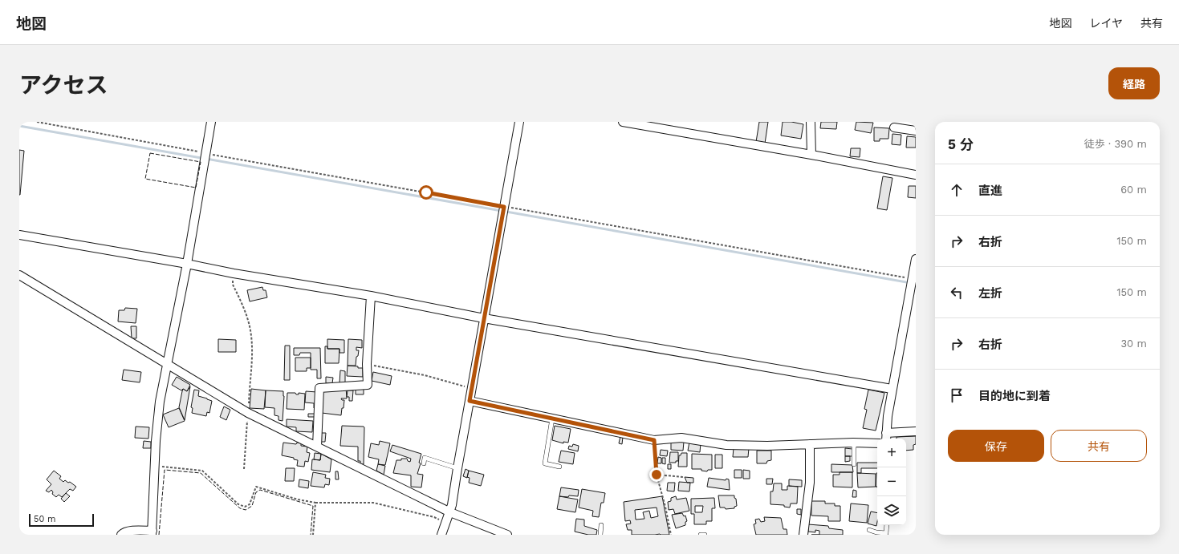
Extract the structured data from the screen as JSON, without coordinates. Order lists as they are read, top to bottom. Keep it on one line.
{"scale_bar":"50 m","page":{"header":"地図","nav":["地図","レイヤ","共有"],"title":"アクセス","buttons":["経路",["保存","共有"]],"heading":["5 分","徒歩 · 390 m"],"list":[["直進","60 m"],["右折","150 m"],["左折","150 m"],["右折","30 m"],"目的地に到着"],"map_buttons":["+","−"],"scale":"50 m"}}
